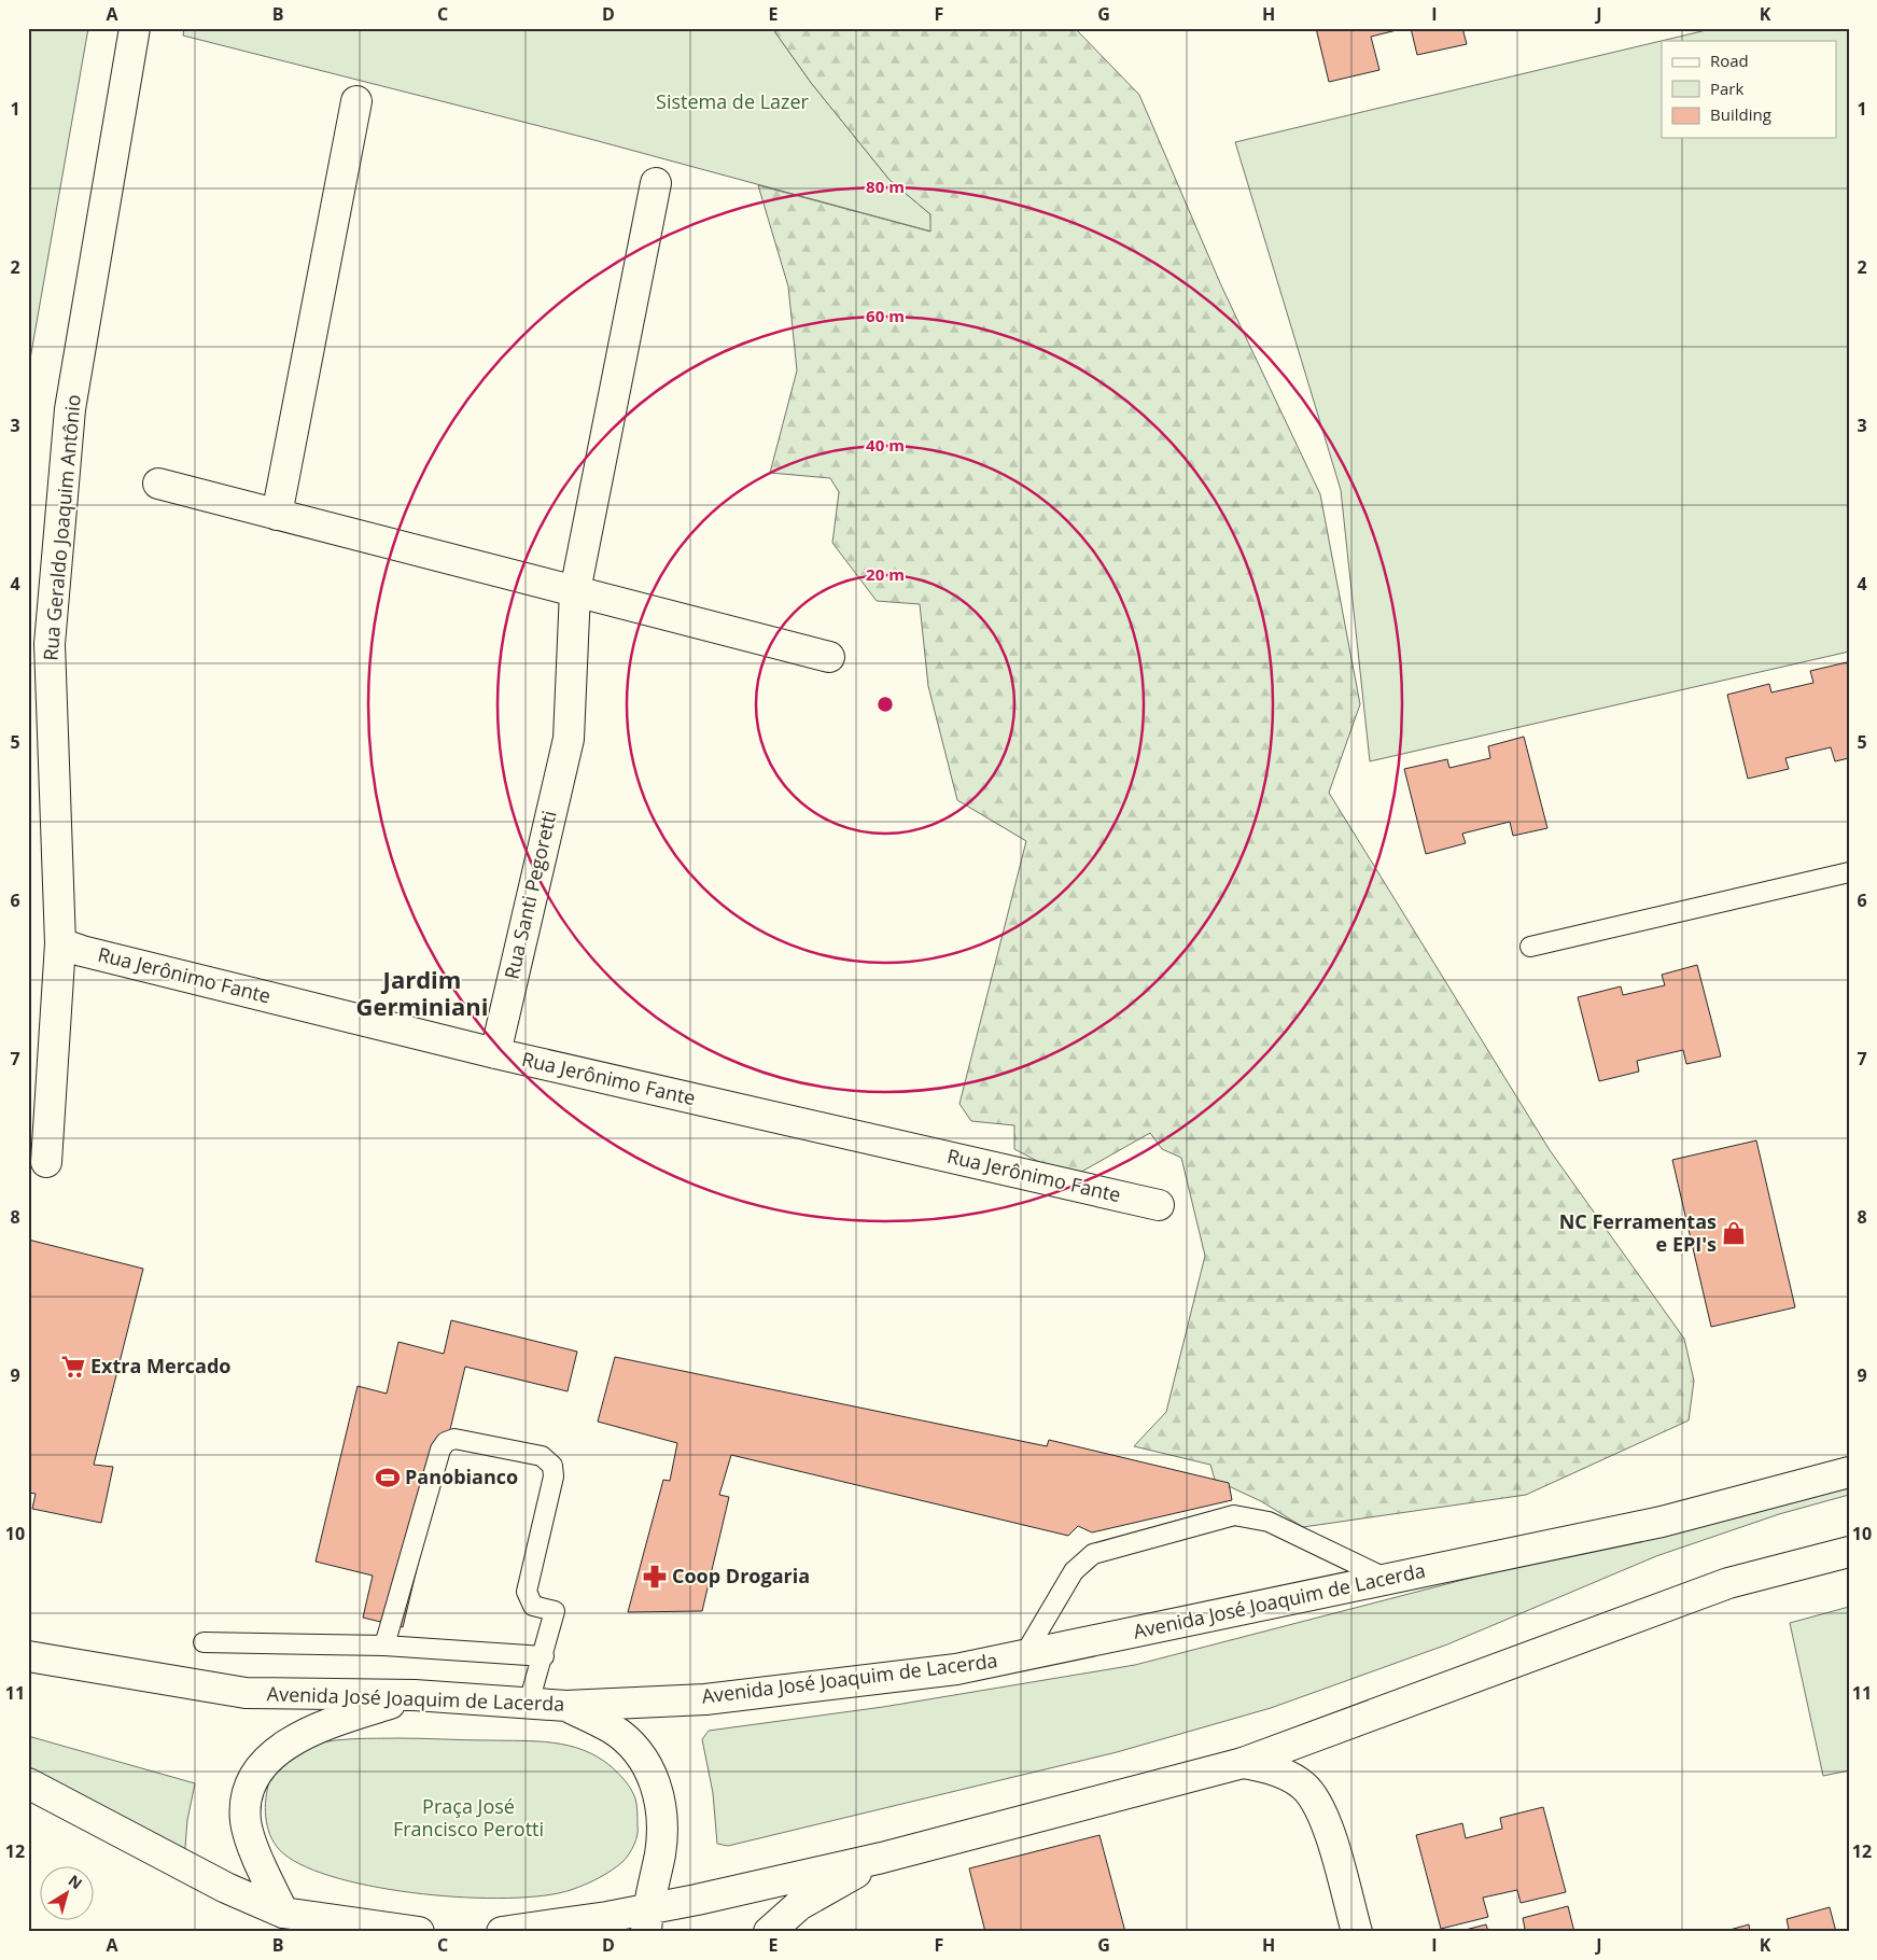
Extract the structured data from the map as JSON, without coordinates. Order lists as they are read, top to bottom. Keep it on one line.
{"streets":{"street":["Rua Geraldo Joaquim Antônio","Rua Santi Pegoretti","Rua Jerônimo Fante","Avenida José Joaquim de Lacerda"]},"crossings":[["Rua Geraldo Joaquim Antônio","Rua Jerônimo Fante"],["Rua Santi Pegoretti","Rua Jerônimo Fante"]],"districts":["Jardim Germiniani"],"parks":["Sistema de Lazer","Praça José Francisco Perotti"],"places":{"shop":["NC Ferramentas e EPI's"],"supermarket":["Extra Mercado"],"sports":["Panobianco"],"pharmacy":["Coop Drogaria"]},"legend":["Road","Park","Building"],"north":"top right","grid":{"columns":["A","B","C","D","E","F","G","H","I","J","K"],"rows":["1","2","3","4","5","6","7","8","9","10","11","12"]},"rings":["80 m","60 m","40 m","20 m"]}
